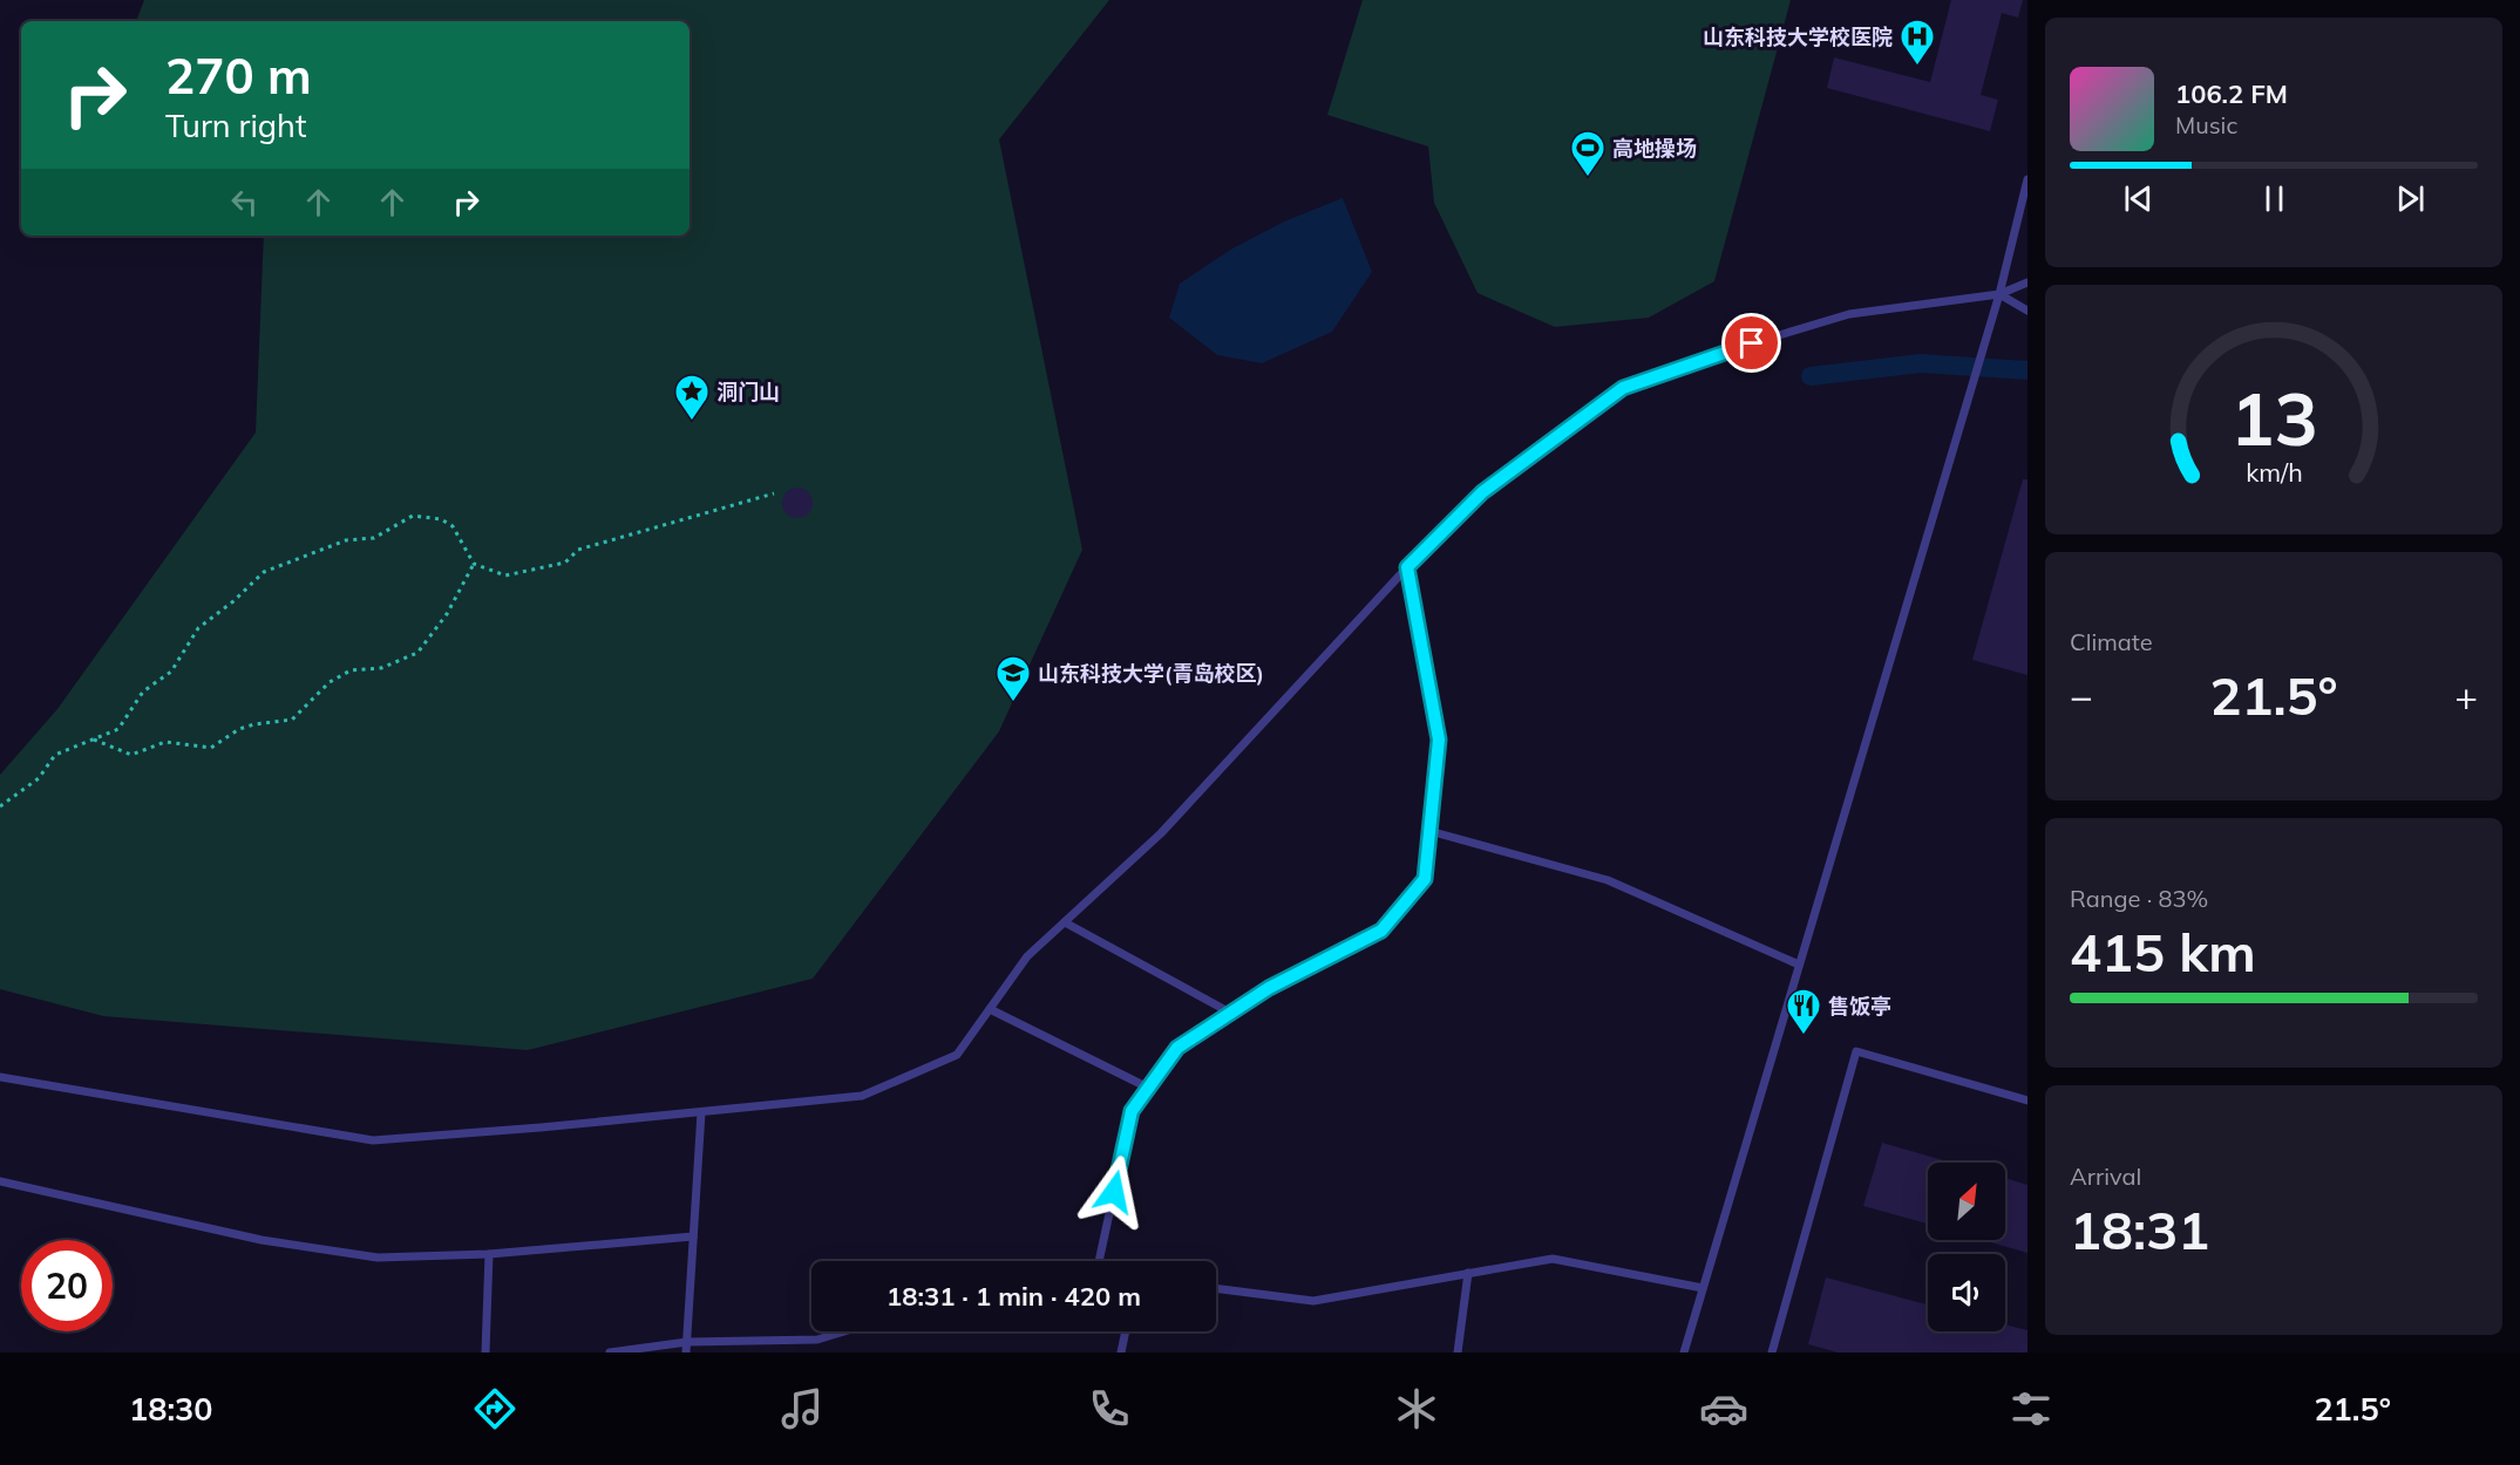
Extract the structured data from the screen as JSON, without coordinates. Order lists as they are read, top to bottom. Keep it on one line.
{"places":{"hospital":["山东科技大学校医院"],"sports":["高地操场"],"place":["洞门山"],"school or university":["山东科技大学(青岛校区)"],"restaurant":["售饭亭"]},"north":"top right","page":{"turn":["270 m","Turn right"],"song":["106.2 FM","Music"],"tile":["Climate",["Range · 83%","415 km"],["Arrival","18:31"]],"heat":["−","21.5°","+"],"limit":"20","trip":"18:31 · 1 min · 420 m","tabs":["18:30","21.5°"],"gauge":["13","km/h"]}}
